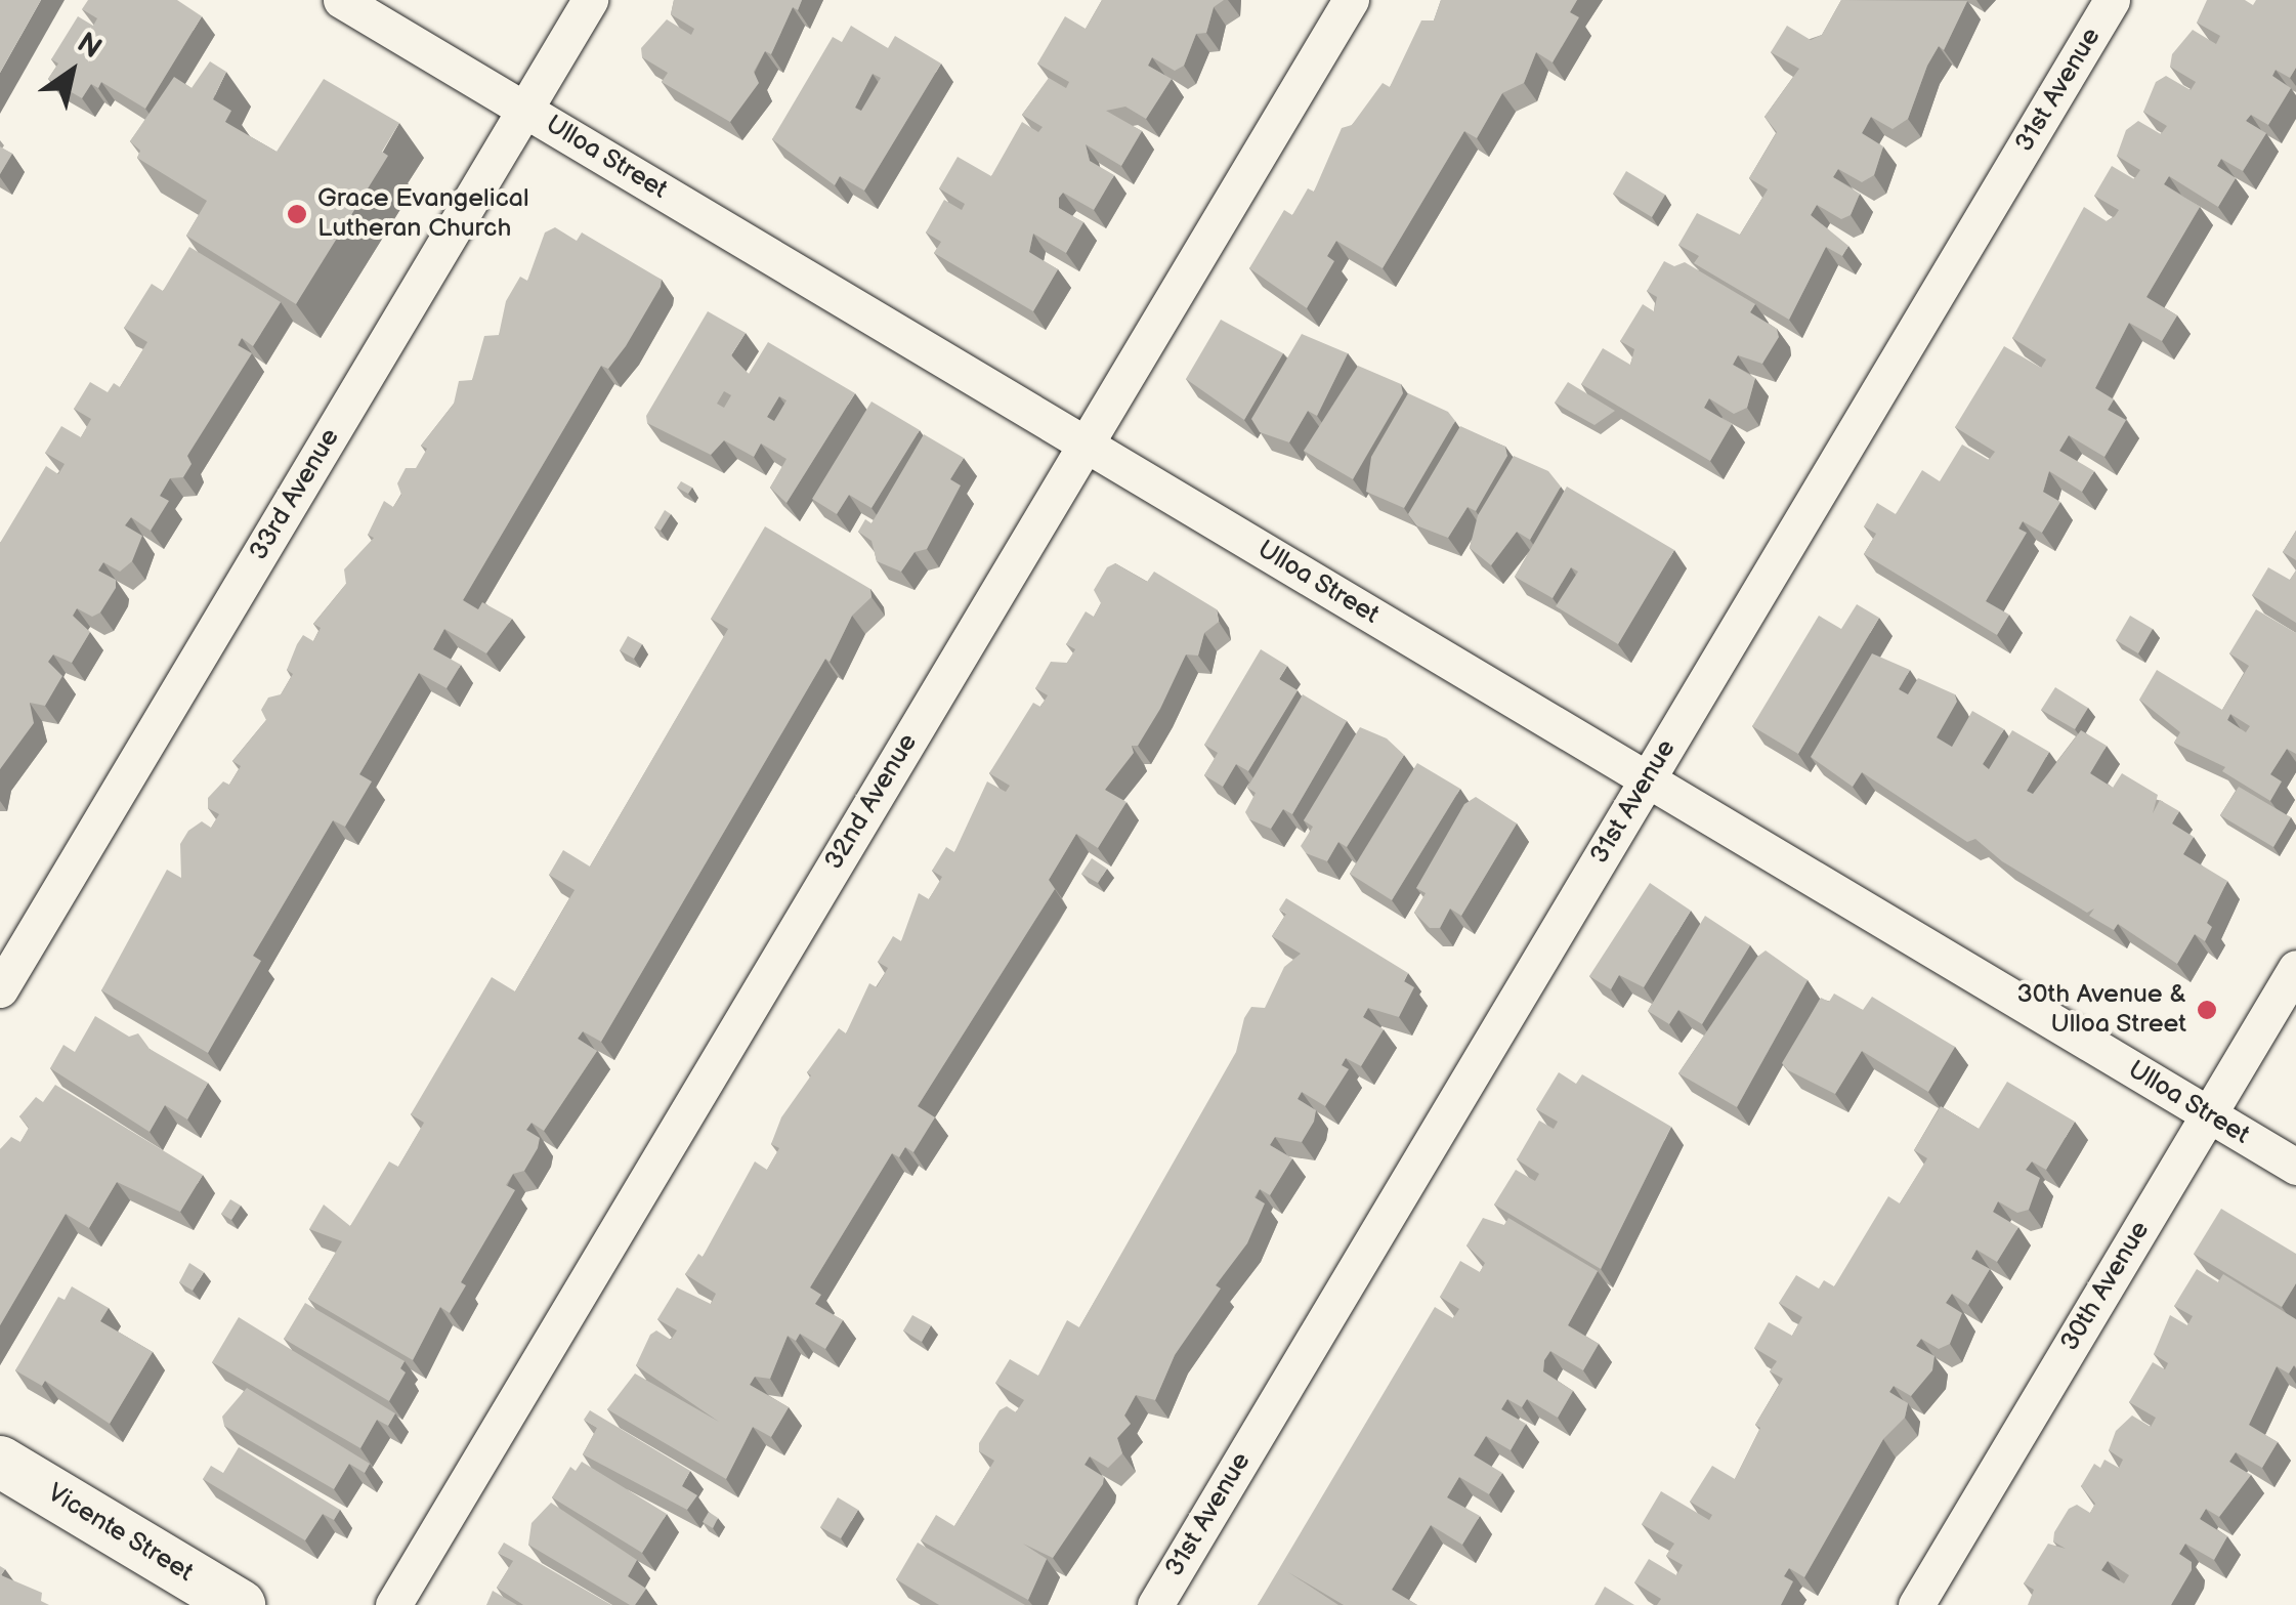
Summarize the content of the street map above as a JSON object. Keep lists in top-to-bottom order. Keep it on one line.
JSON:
{"streets":{"street":["31st Avenue","Ulloa Street","33rd Avenue","32nd Avenue","30th Avenue","Vicente Street"]},"crossings":[["31st Avenue","Ulloa Street"],["Ulloa Street","33rd Avenue"],["Ulloa Street","32nd Avenue"],["Ulloa Street","30th Avenue"]],"places":["Grace Evangelical Lutheran Church","30th Avenue & Ulloa Street"],"north":"top right"}
